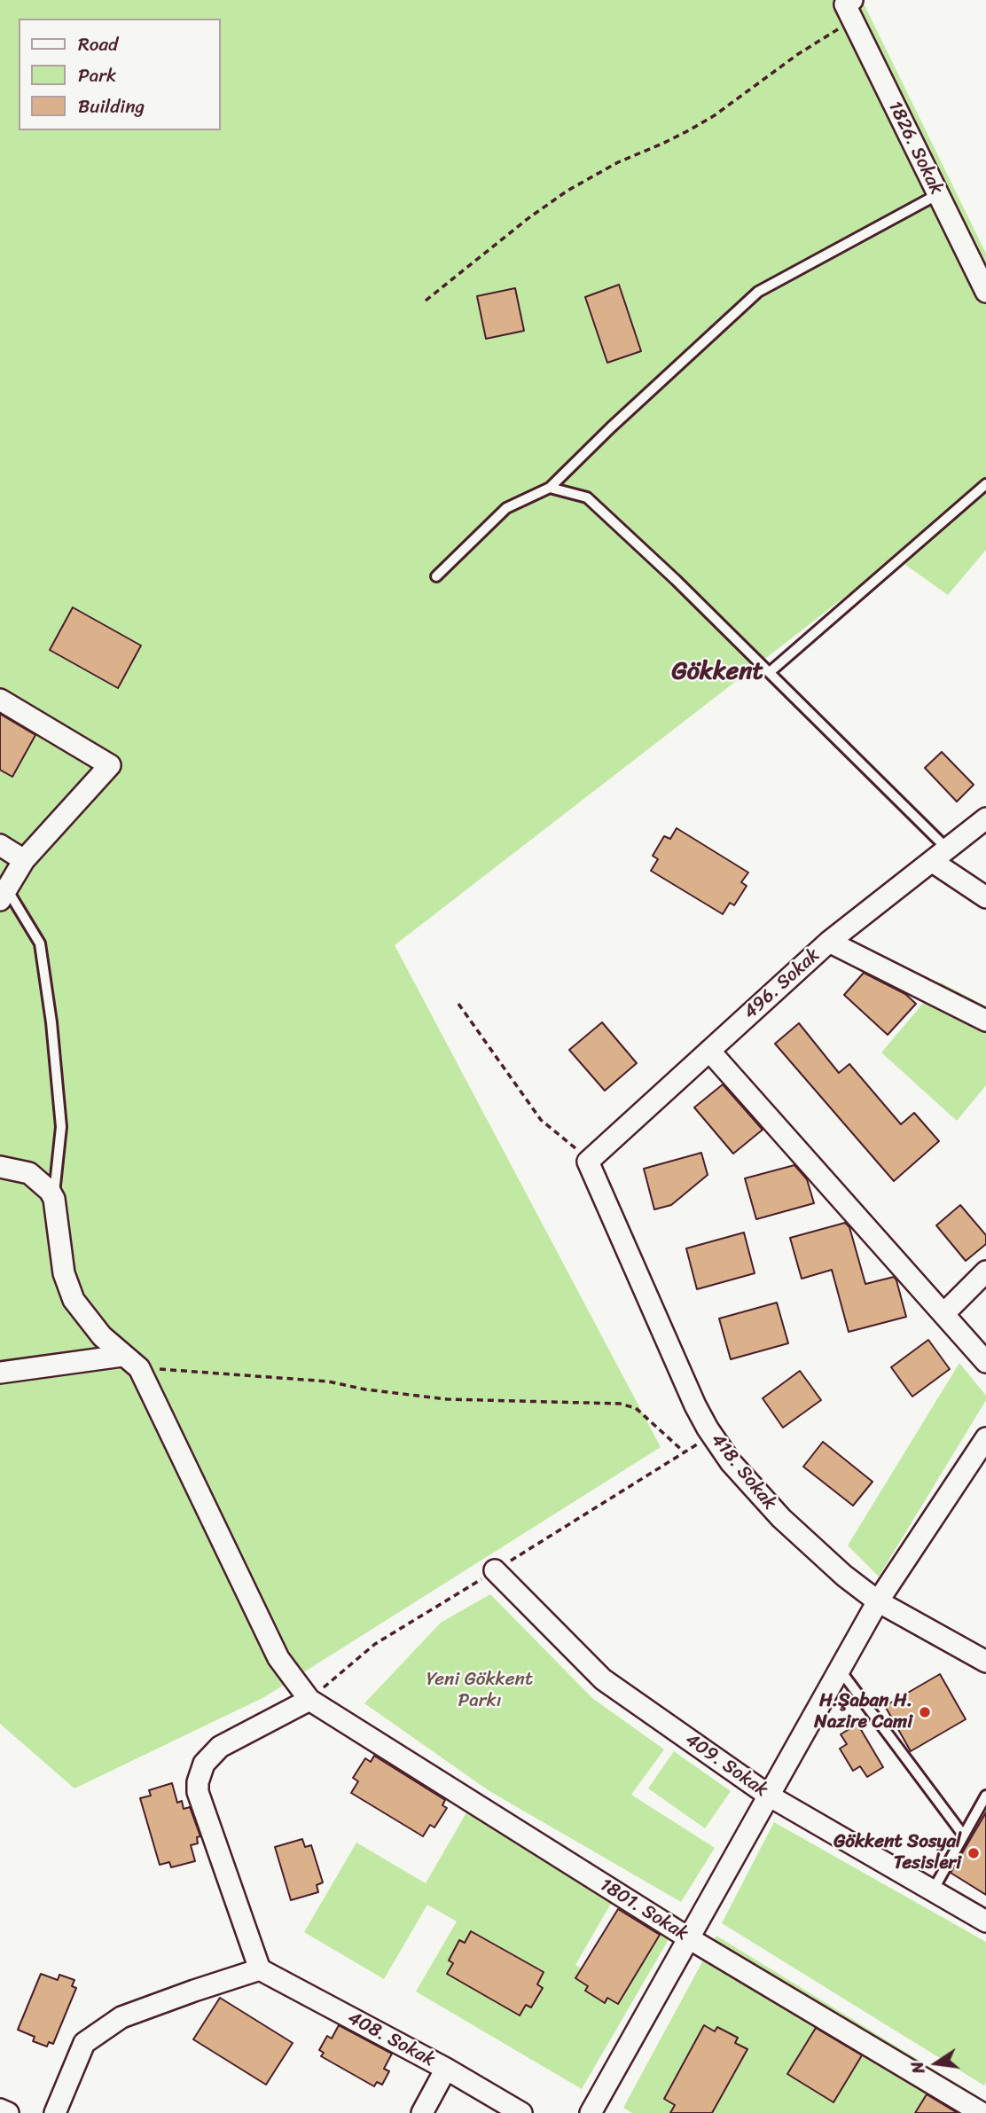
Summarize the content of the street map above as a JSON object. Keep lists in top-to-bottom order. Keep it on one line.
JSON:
{"streets":{"street":["1826. Sokak","496. Sokak","418. Sokak","409. Sokak","1801. Sokak","408. Sokak"]},"crossings":[["496. Sokak","418. Sokak"]],"districts":["Gökkent"],"parks":["Yeni Gökkent Parkı"],"places":["H.Şaban H. Nazire Cami","Gökkent Sosyal Tesisleri"],"legend":["Road","Park","Building"],"north":"left"}
